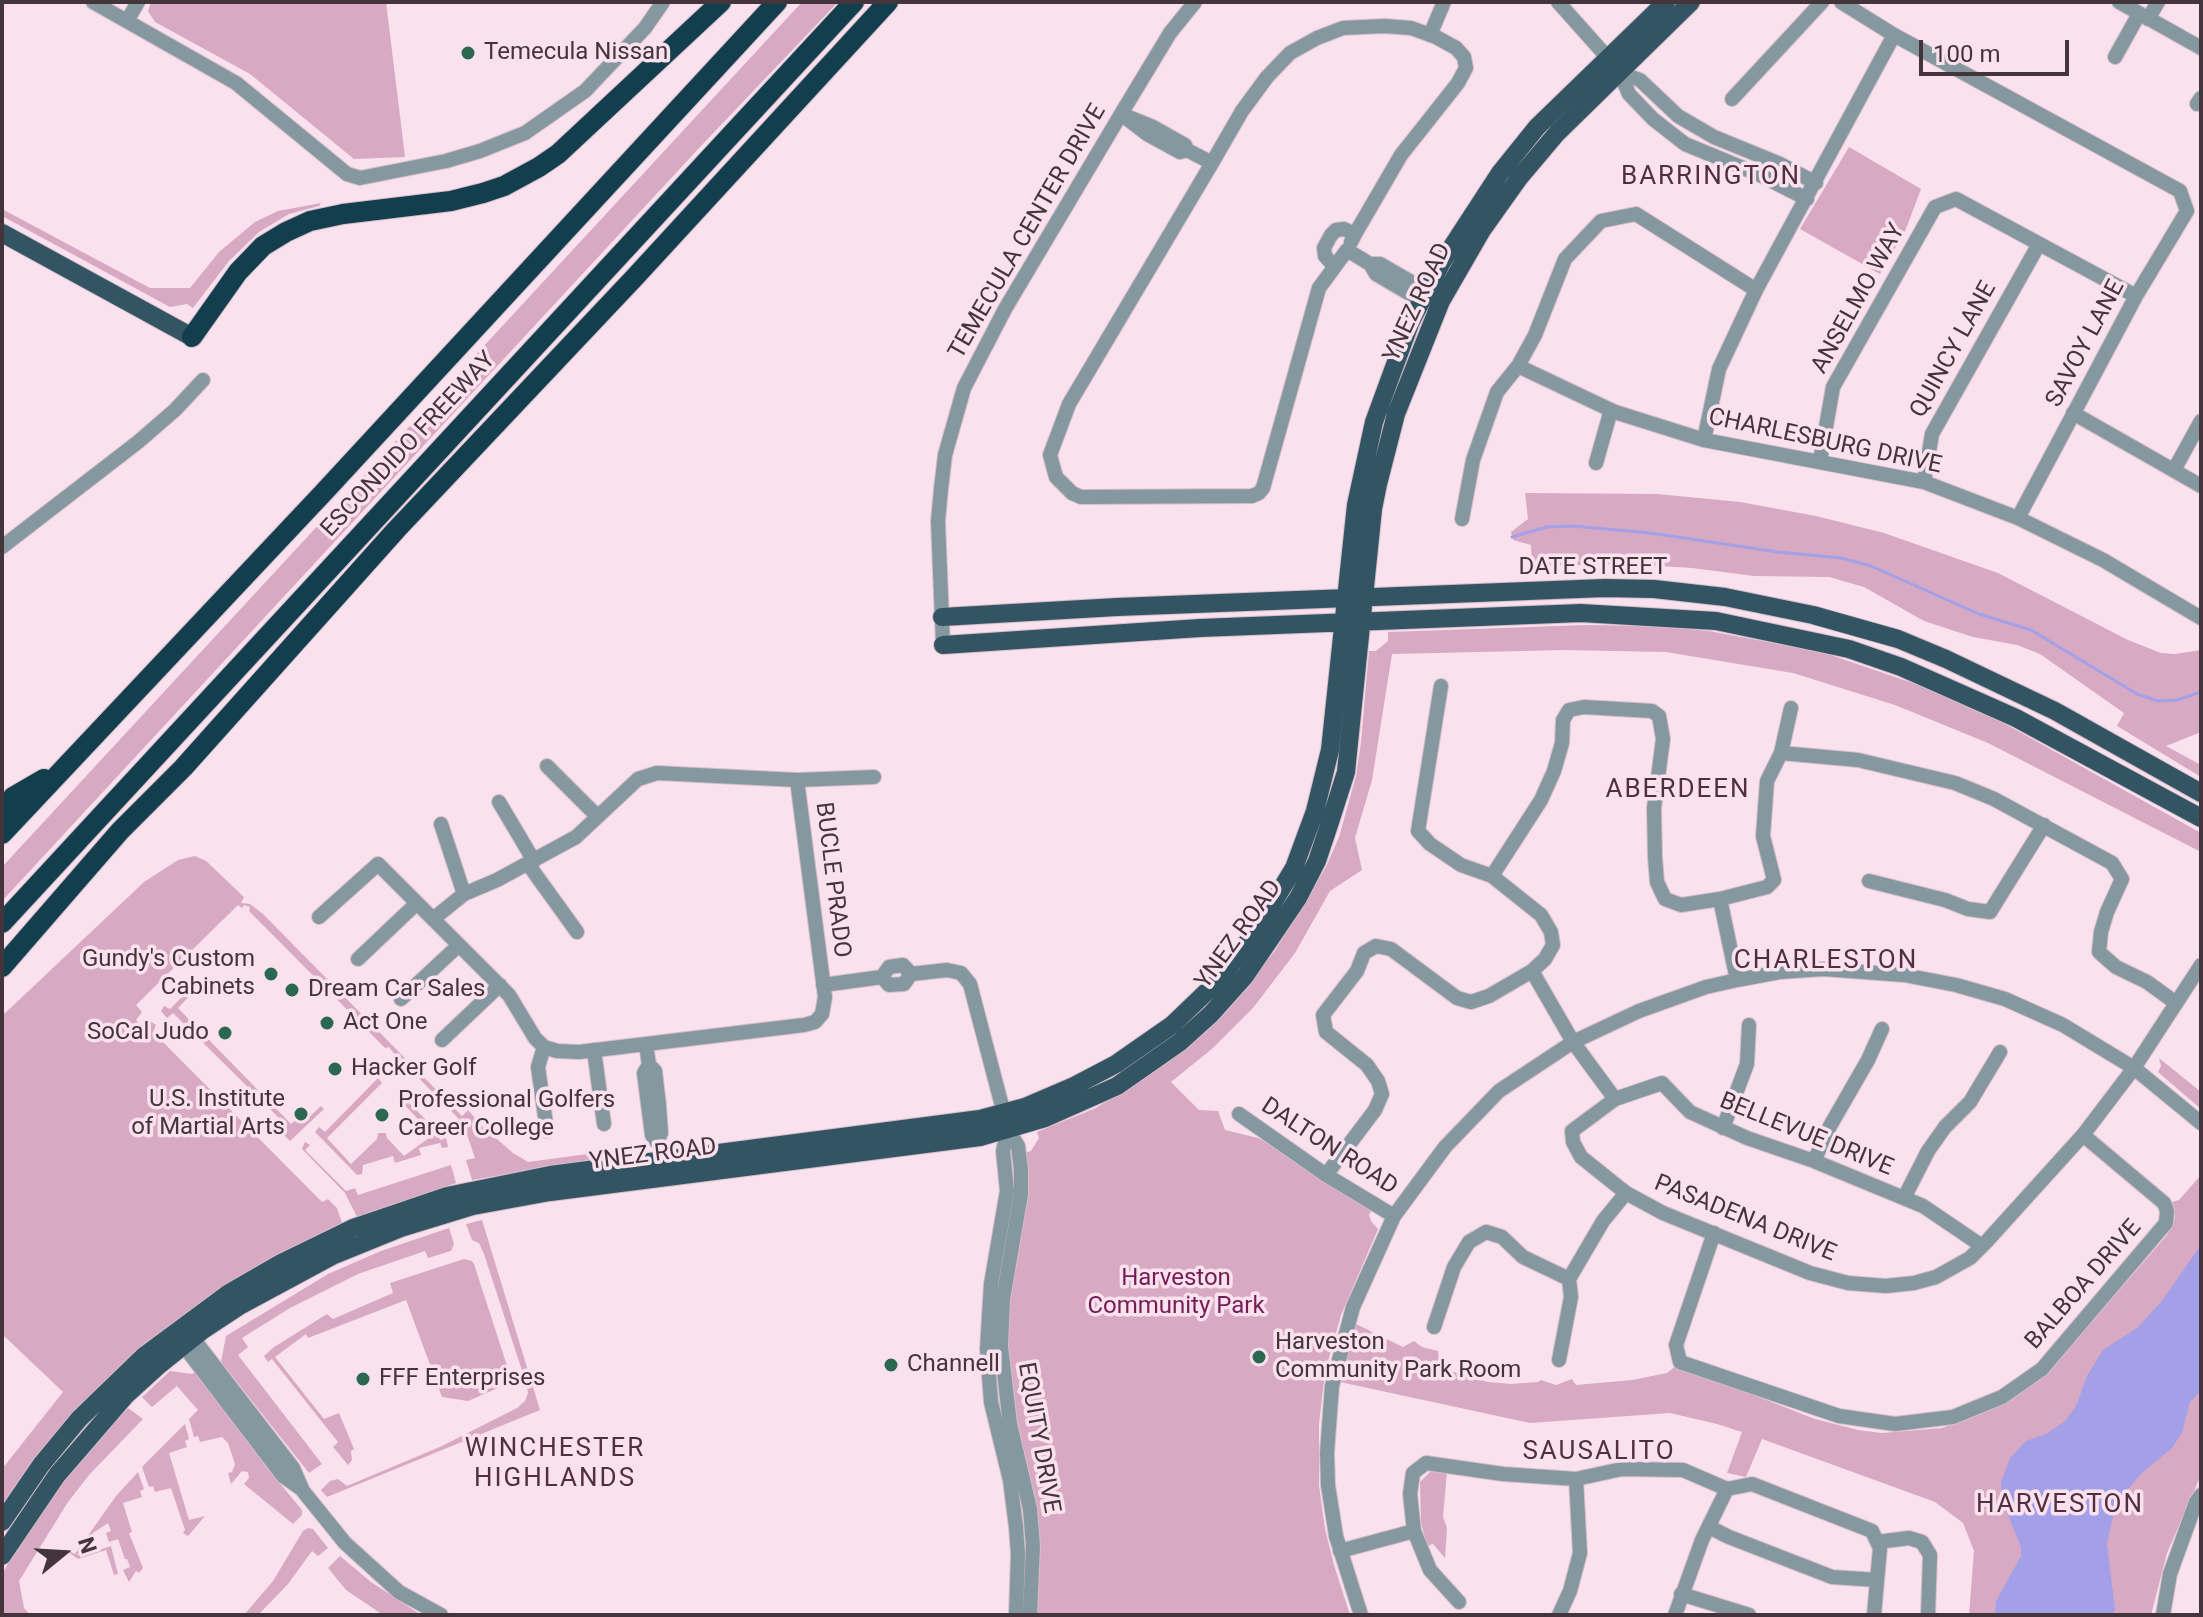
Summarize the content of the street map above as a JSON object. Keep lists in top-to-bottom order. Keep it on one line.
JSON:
{"streets":{"highway":["ESCONDIDO FREEWAY"],"main road":["YNEZ ROAD","DATE STREET"],"street":["TEMECULA CENTER DRIVE","ANSELMO WAY","SAVOY LANE","QUINCY LANE","CHARLESBURG DRIVE","BUCLE PRADO","BELLEVUE DRIVE","DALTON ROAD","PASADENA DRIVE","BALBOA DRIVE","EQUITY DRIVE"]},"crossings":[["TEMECULA CENTER DRIVE","DATE STREET"],["ANSELMO WAY","QUINCY LANE"],["ANSELMO WAY","CHARLESBURG DRIVE"],["YNEZ ROAD","DATE STREET"],["YNEZ ROAD","BUCLE PRADO"],["YNEZ ROAD","EQUITY DRIVE"],["SAVOY LANE","CHARLESBURG DRIVE"],["QUINCY LANE","CHARLESBURG DRIVE"],["BUCLE PRADO","EQUITY DRIVE"],["BELLEVUE DRIVE","PASADENA DRIVE"],["PASADENA DRIVE","BALBOA DRIVE"]],"districts":["BARRINGTON","ABERDEEN","CHARLESTON","WINCHESTER HIGHLANDS","SAUSALITO","HARVESTON"],"parks":["Harveston Community Park"],"places":["Temecula Nissan","Gundy's Custom Cabinets","Dream Car Sales","Act One","SoCal Judo","Hacker Golf","U.S. Institute of Martial Arts","Professional Golfers Career College","Harveston Community Park Room","Channell","FFF Enterprises"],"scale_bar":"100 m","north":"right"}
